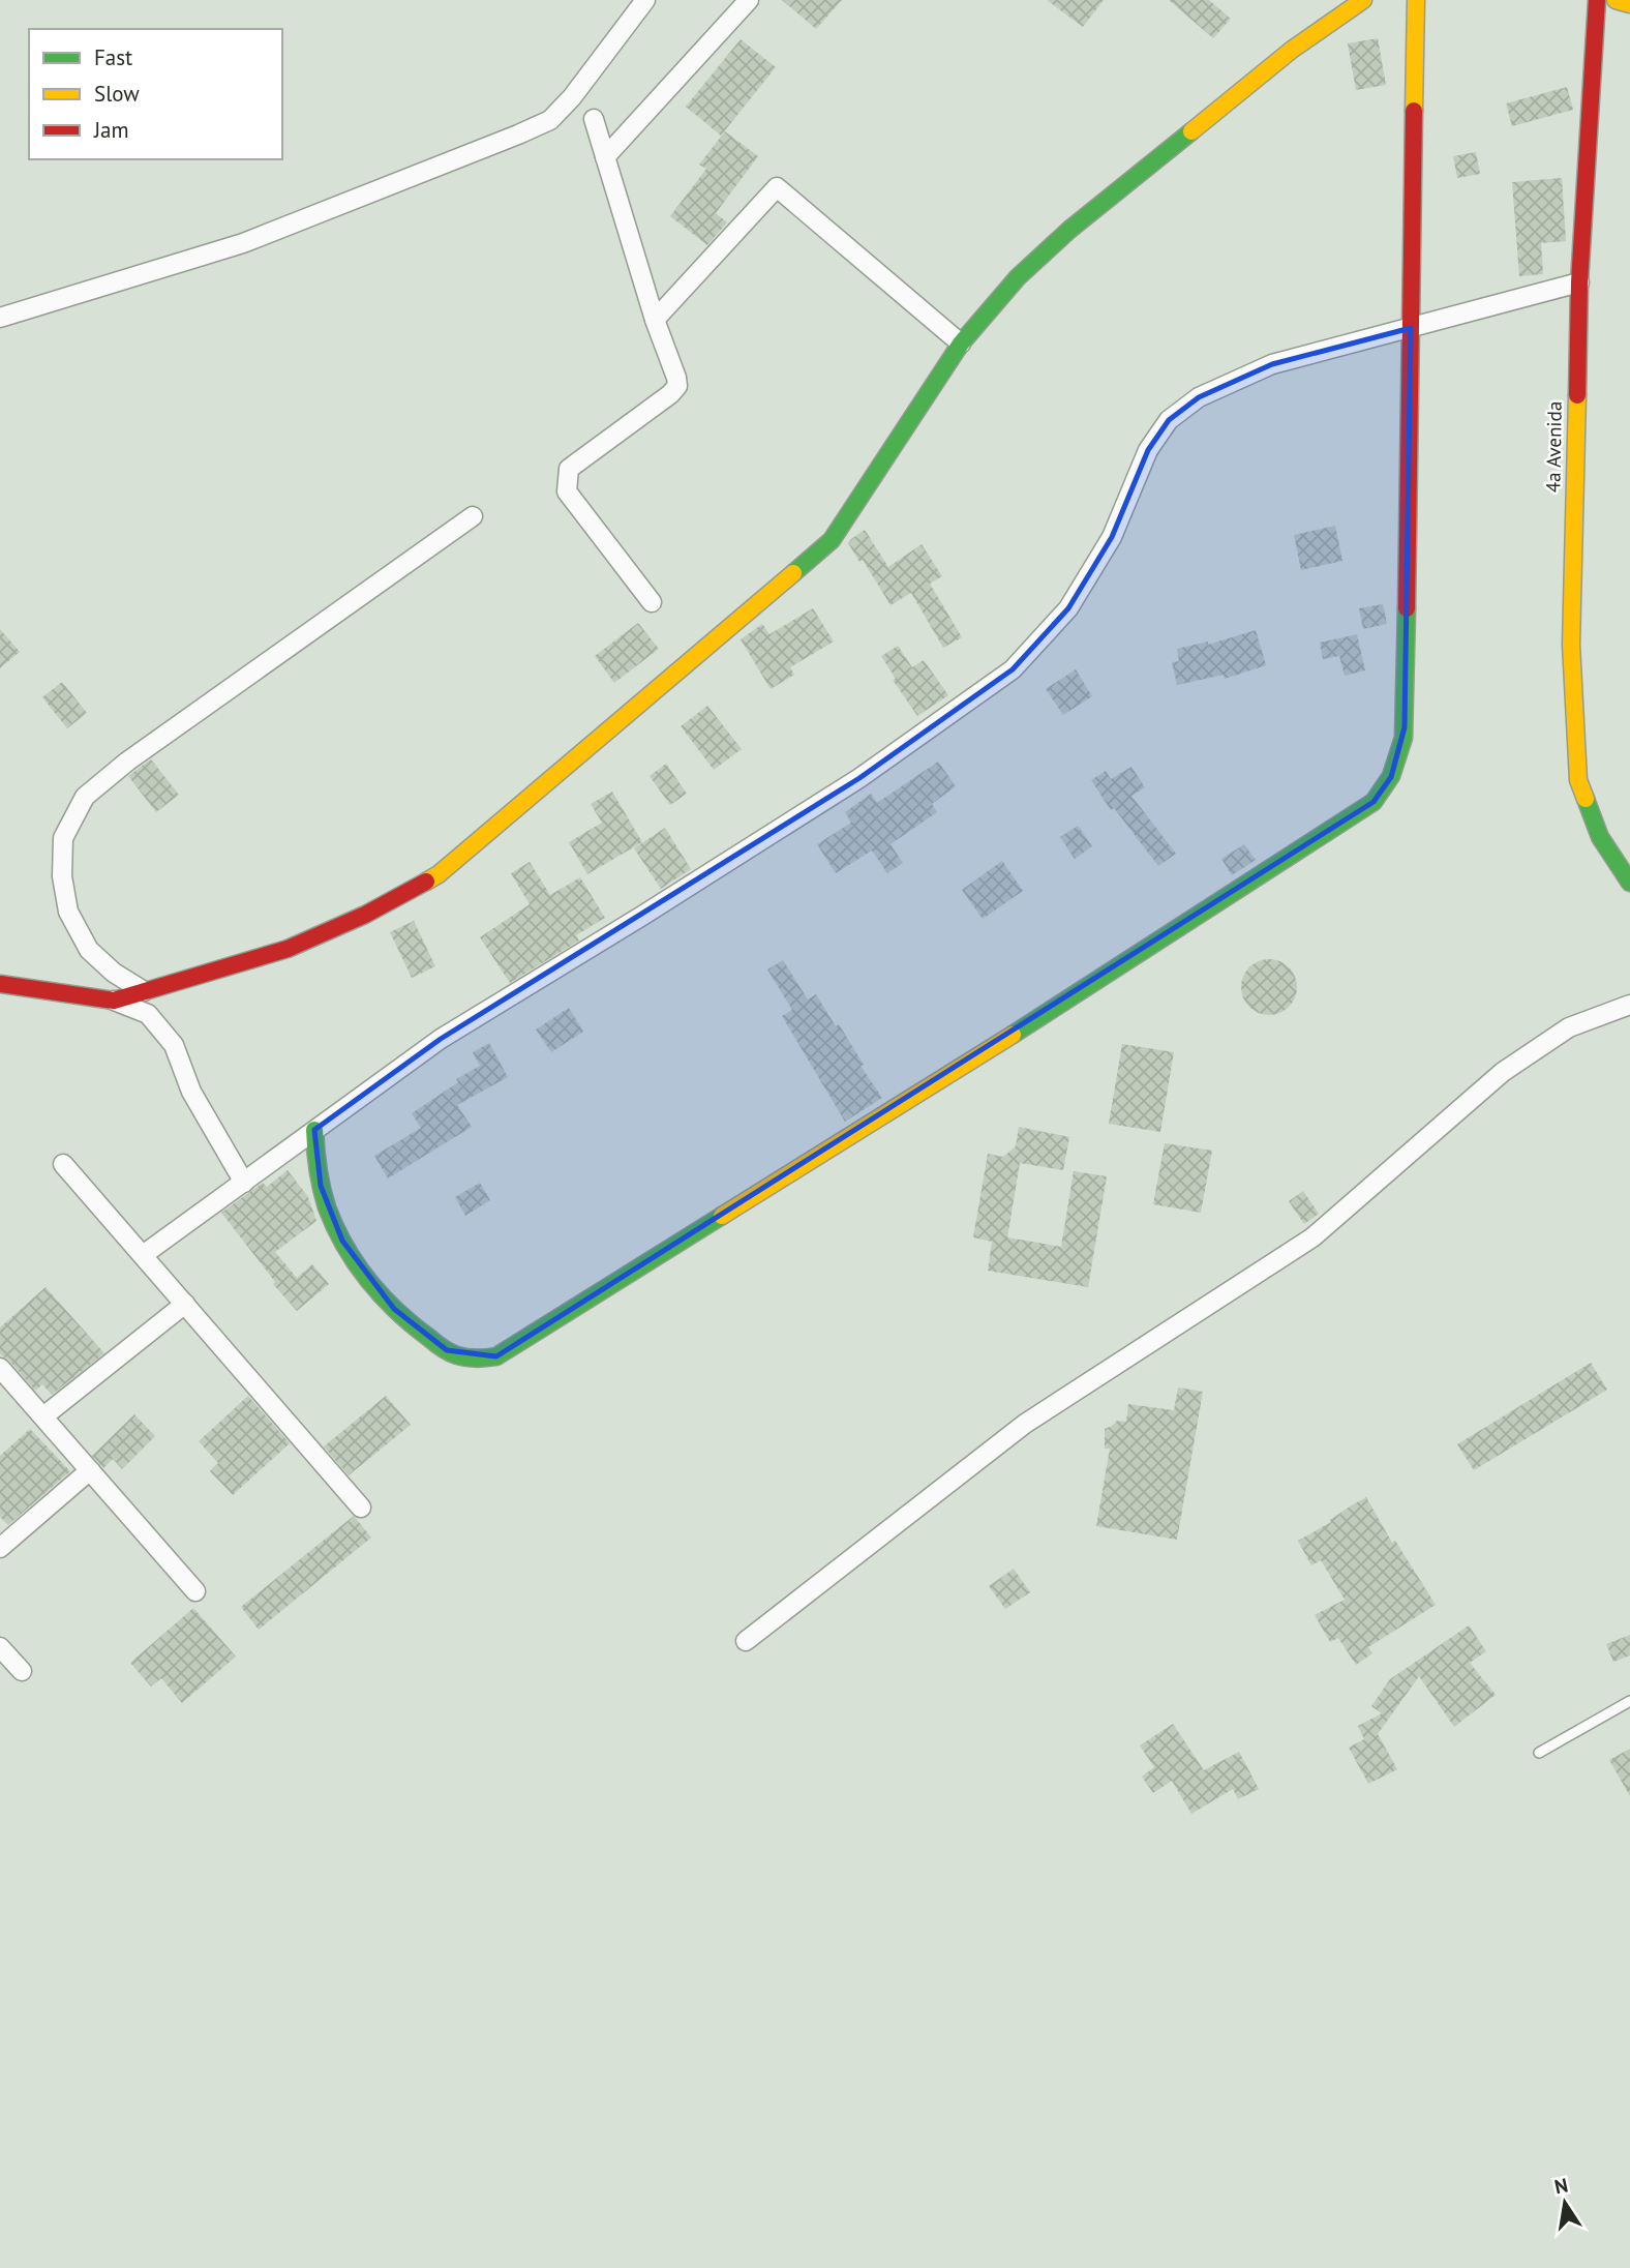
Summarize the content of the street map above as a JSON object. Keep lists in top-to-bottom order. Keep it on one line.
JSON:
{"streets":{"street":["4a Avenida"]},"legend":["Fast","Slow","Jam"],"north":"top"}
